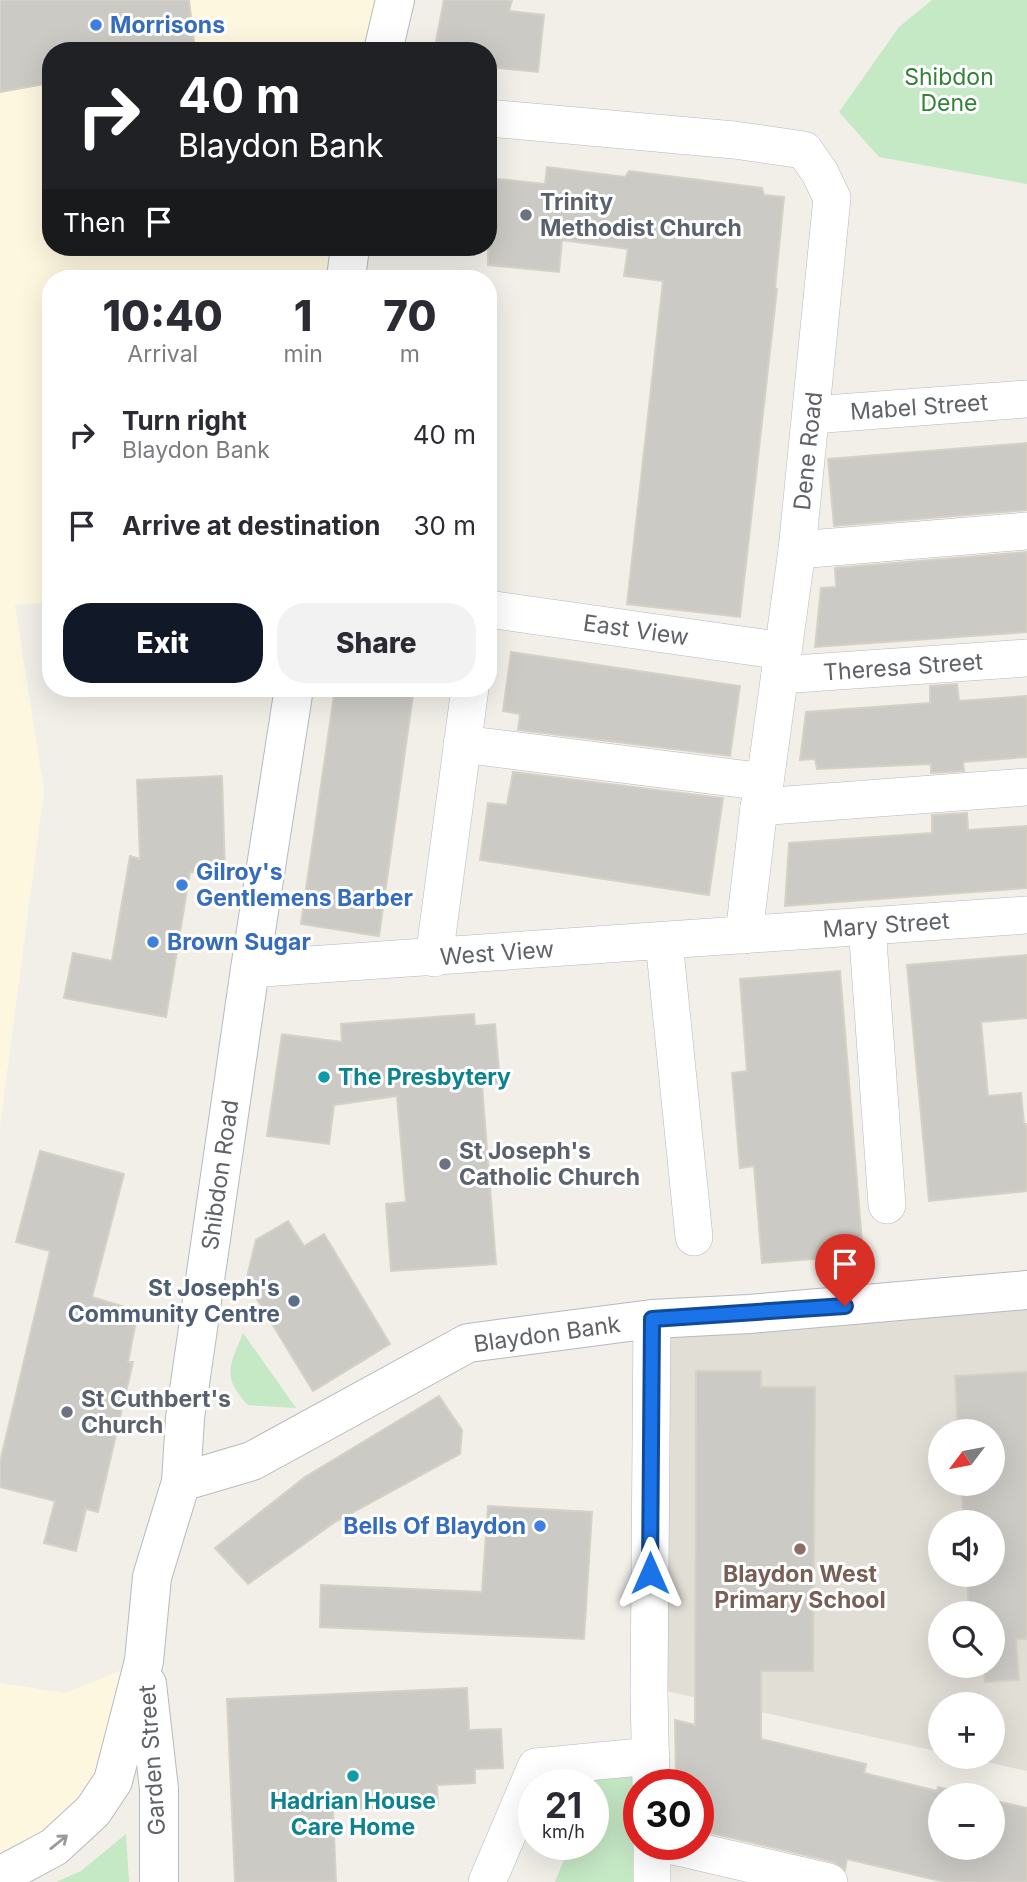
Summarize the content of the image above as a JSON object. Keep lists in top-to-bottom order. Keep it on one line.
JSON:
{"streets":{"street":["Mabel Street","Dene Road","East View","Theresa Street","Mary Street","West View","Shibdon Road","Blaydon Bank","Garden Street"]},"crossings":[["Mabel Street","Dene Road"],["Dene Road","East View"],["Dene Road","Theresa Street"],["Dene Road","Mary Street"],["Dene Road","West View"],["East View","Theresa Street"],["Mary Street","West View"],["West View","Shibdon Road"],["Shibdon Road","Blaydon Bank"],["Shibdon Road","Garden Street"]],"one_way":["Garden Street"],"parks":["Shibdon Dene"],"places":["Morrisons","Trinity Methodist Church","Gilroy's Gentlemens Barber","Brown Sugar","The Presbytery","St Joseph's Catholic Church","St Joseph's Community Centre","St Cuthbert's Church","Bells Of Blaydon","Blaydon West Primary School","Hadrian House Care Home"],"north":"bottom left","page":{"turn":["40 m","Blaydon Bank"],"then":"Then","eta":["10:40","Arrival","1","min","70","m"],"list":[{"name":"Turn right","note":"Blaydon Bank","value":"40 m"},{"name":"Arrive at destination","value":"30 m"}],"buttons":["Exit","Share"],"map_buttons":["+","−"],"speed":"21 km/h","limit":"30"}}
